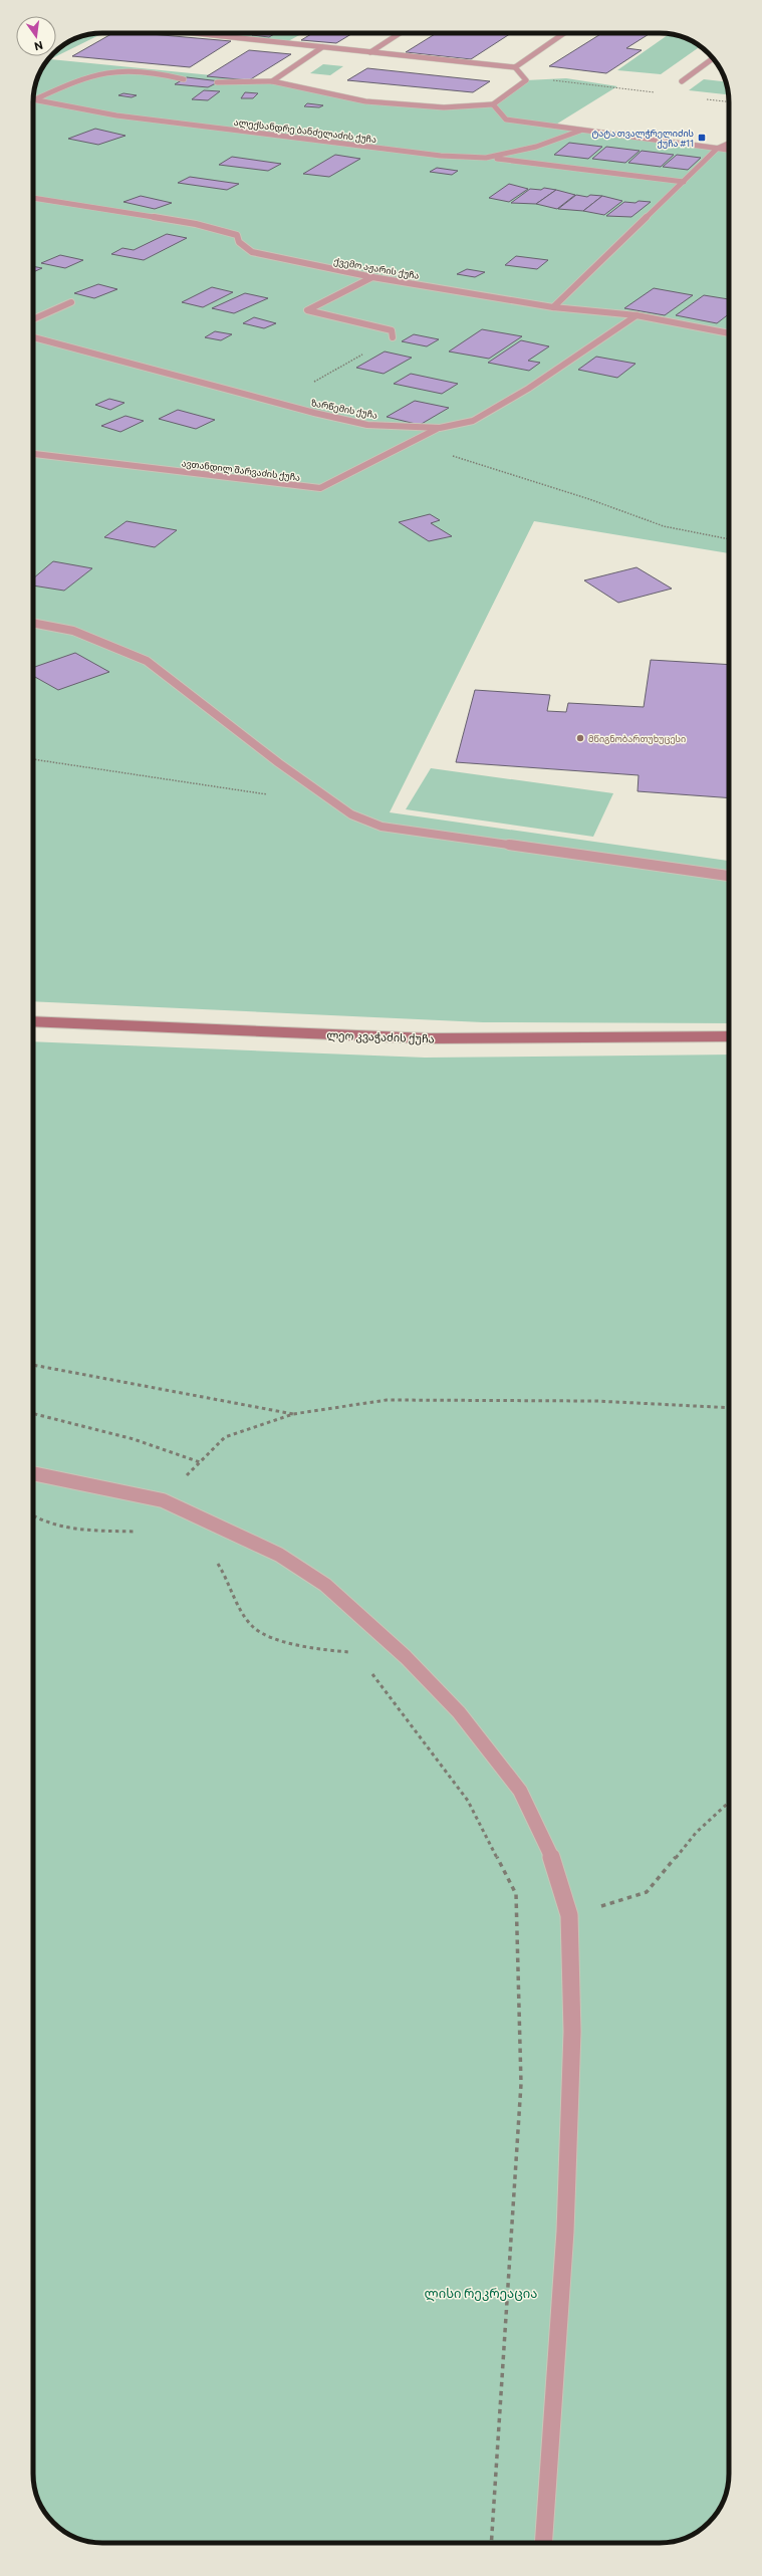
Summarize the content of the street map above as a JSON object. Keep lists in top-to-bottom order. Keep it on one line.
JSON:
{"streets":{"main road":["ლეო კვაჭაძის ქუჩა"],"street":["ალექსანდრე ბანძელაძის ქუჩა","ქვემო აჟარის ქუჩა","ზარწემის ქუჩა","ავთანდილ შარვაძის ქუჩა"]},"crossings":[["ქვემო აჟარის ქუჩა","ზარწემის ქუჩა"],["ზარწემის ქუჩა","ავთანდილ შარვაძის ქუჩა"]],"parks":["ლისი რეკრეაცია"],"places":{"transit":["ტატა თვალჭრელიძის ქუჩა #11"],"other":["მწიგნობართუხუცესი"]},"north":"bottom"}
